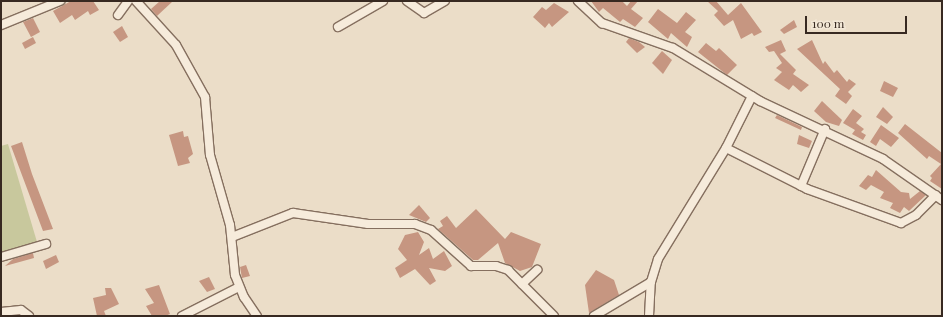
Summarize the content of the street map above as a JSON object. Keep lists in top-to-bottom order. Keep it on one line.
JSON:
{"scale_bar":"100 m"}
